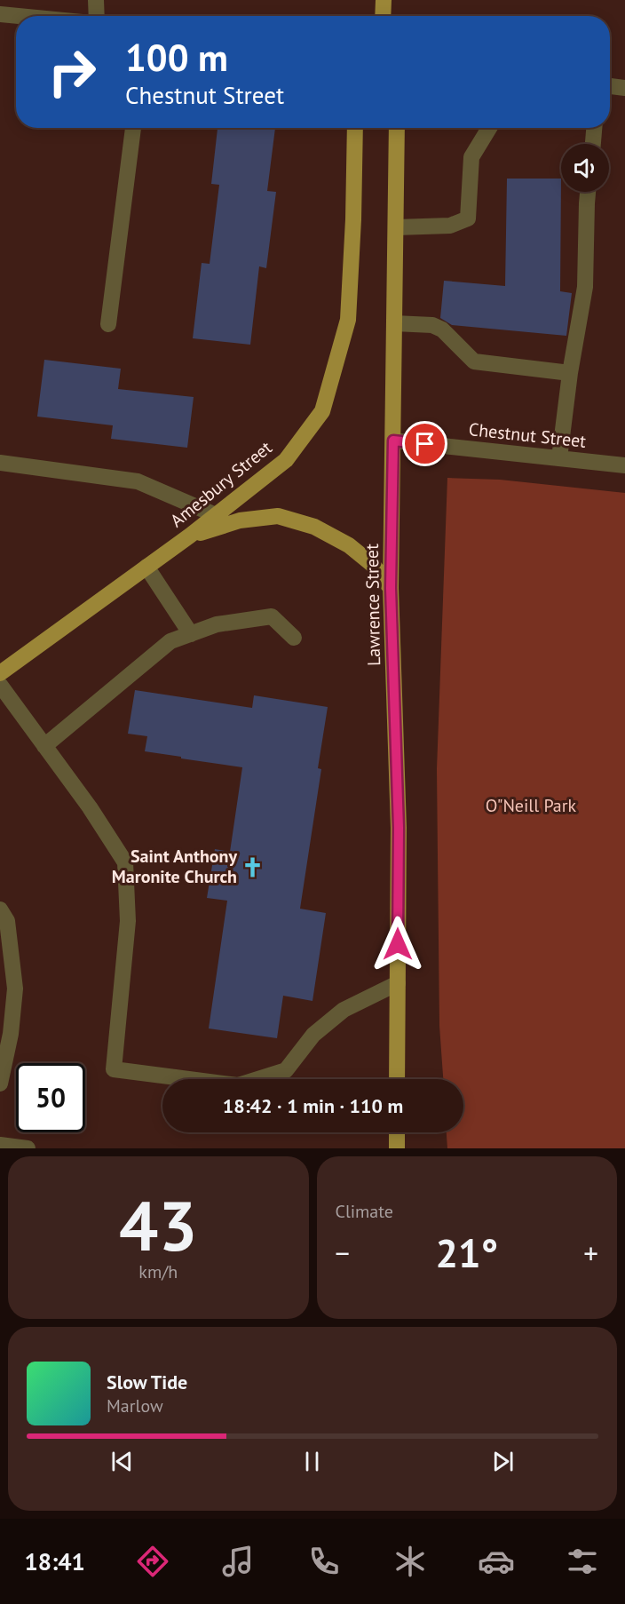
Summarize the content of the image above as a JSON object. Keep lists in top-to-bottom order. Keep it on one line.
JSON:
{"streets":{"main road":["Amesbury Street","Lawrence Street"],"street":["Chestnut Street"]},"crossings":[["Chestnut Street","Lawrence Street"]],"parks":["O\"Neill Park"],"places":{"church":["Saint Anthony Maronite Church"]},"page":{"turn":["100 m","Chestnut Street"],"limit":"50","trip":"18:42 · 1 min · 110 m","tile":[["43","km/h"],"Climate"],"heat":["−","21°","+"],"song":["Slow Tide","Marlow"],"tabs":"18:41"}}
